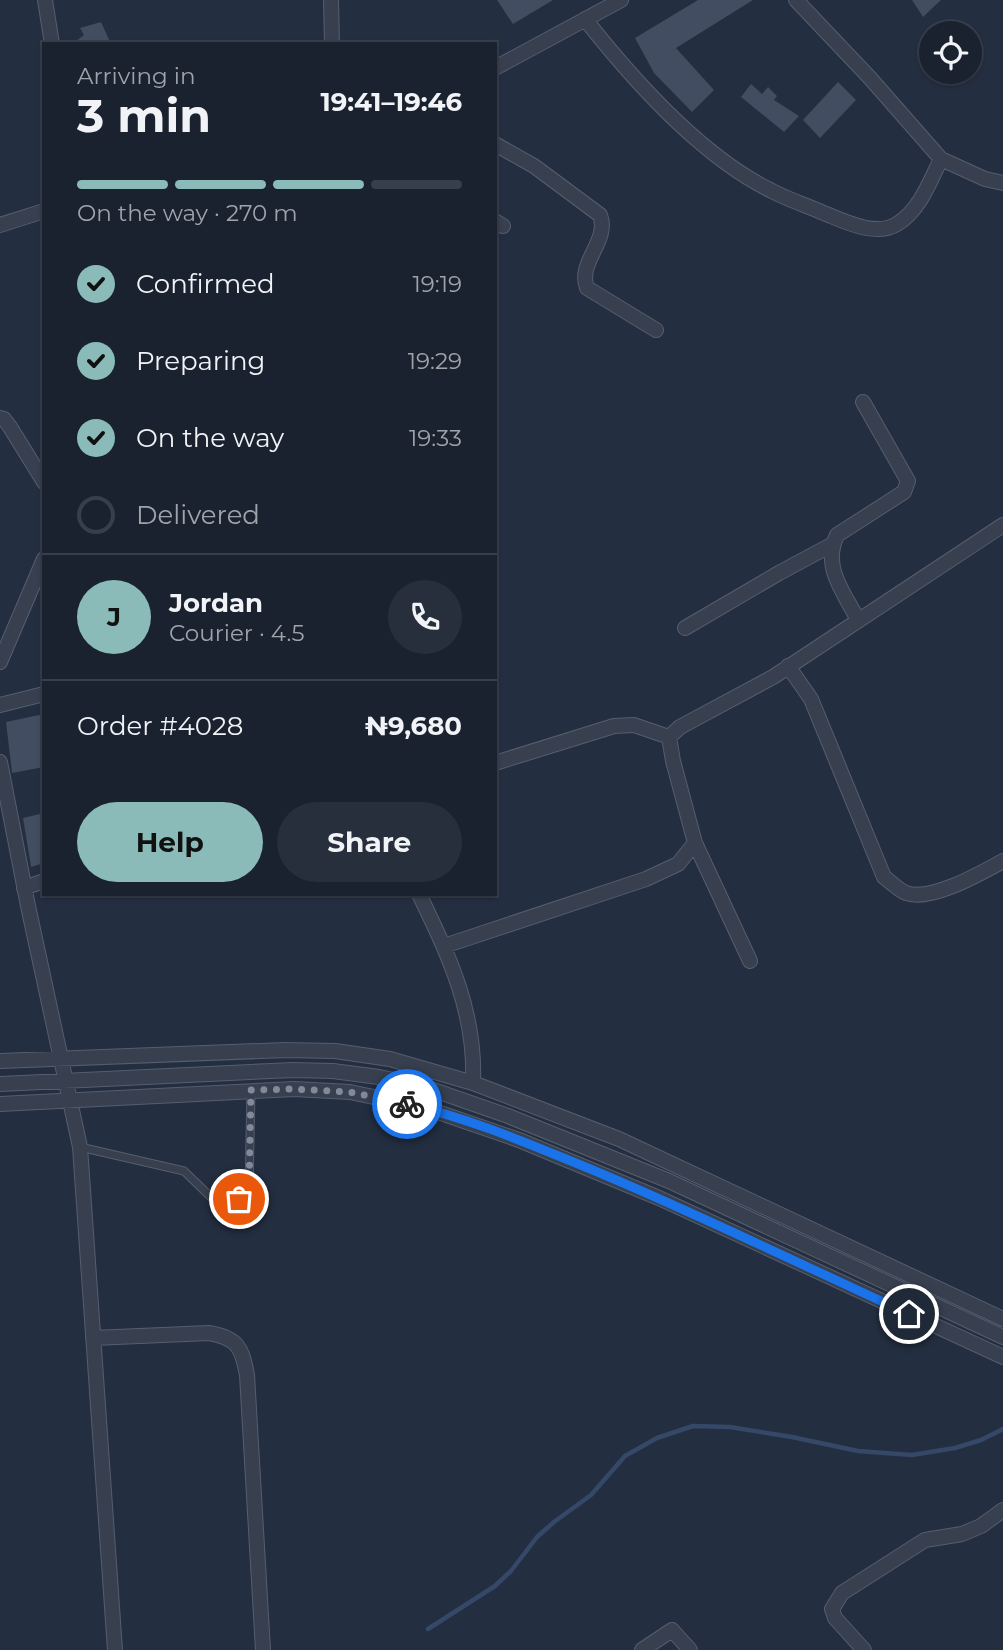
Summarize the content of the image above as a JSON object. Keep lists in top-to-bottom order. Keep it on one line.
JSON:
{"page":{"heading":["3 min","Arriving in","19:41–19:46"],"panel":["Jordan","Courier · 4.5","Order #4028","₦9,680"],"bar":"On the way · 270 m","list":[["Confirmed","19:19"],["Preparing","19:29"],["On the way","19:33"],"Delivered"],"round":"J","buttons":["Help","Share"]}}
